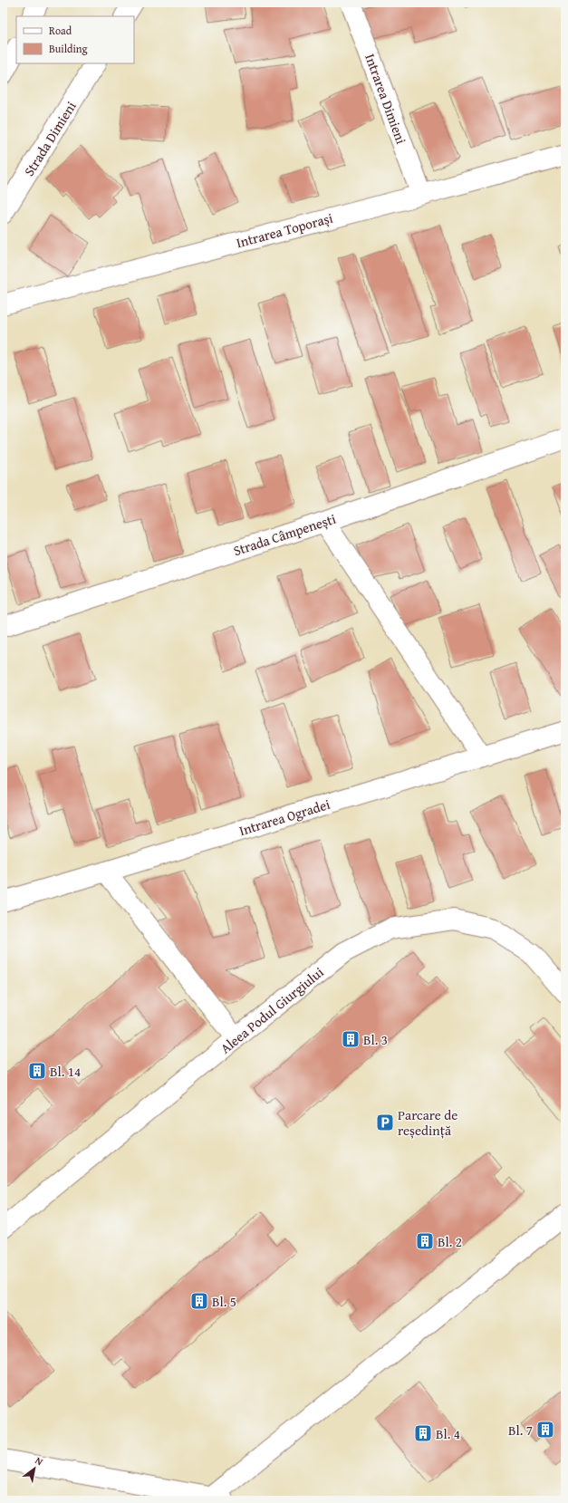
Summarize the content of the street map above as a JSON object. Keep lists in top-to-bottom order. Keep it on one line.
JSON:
{"streets":{"street":["Intrarea Dimieni","Strada Dimieni","Intrarea Toporași","Strada Câmpenești","Intrarea Ogradei","Aleea Podul Giurgiului"]},"crossings":[["Intrarea Dimieni","Intrarea Toporași"]],"places":{"building":["Bl. 3","Bl. 14","Bl. 2","Bl. 5","Bl. 7","Bl. 4"],"parking":["Parcare de reședință"]},"legend":["Road","Building"],"north":"top right"}
